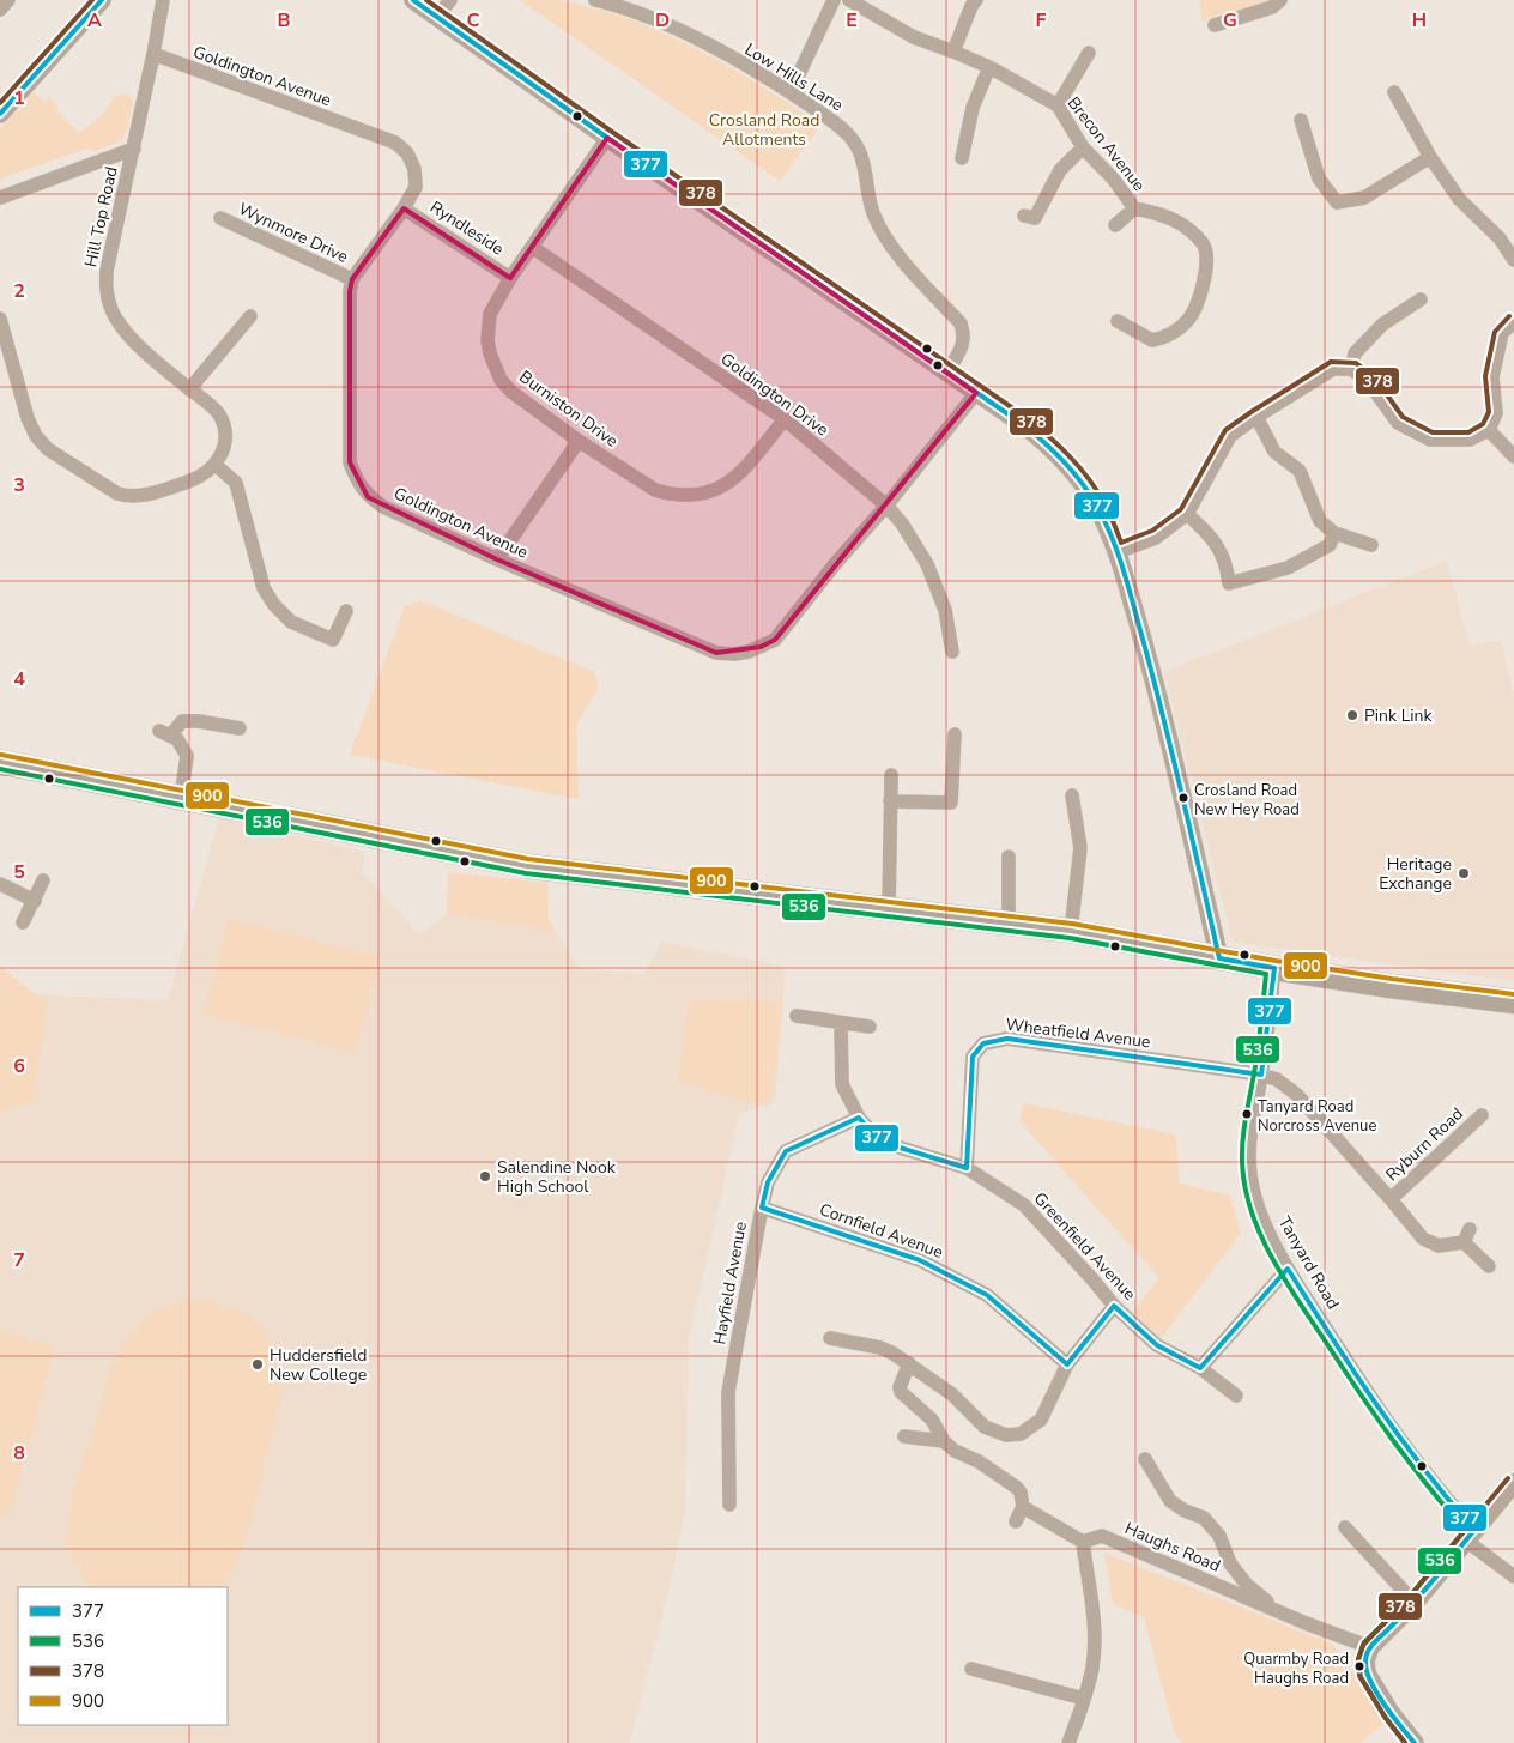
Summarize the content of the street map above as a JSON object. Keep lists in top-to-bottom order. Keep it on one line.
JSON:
{"streets":{"street":["Goldington Avenue","Low Hills Lane","Brecon Avenue","Hill Top Road","Ryndleside","Wynmore Drive","Goldington Drive","Burniston Drive","Wheatfield Avenue","Ryburn Road","Cornfield Avenue","Greenfield Avenue","Tanyard Road","Hayfield Avenue","Haughs Road"]},"crossings":[["Goldington Avenue","Hill Top Road"],["Goldington Avenue","Ryndleside"],["Goldington Avenue","Wynmore Drive"],["Goldington Avenue","Goldington Drive"],["Ryndleside","Burniston Drive"],["Goldington Drive","Burniston Drive"],["Wheatfield Avenue","Ryburn Road"],["Wheatfield Avenue","Greenfield Avenue"],["Wheatfield Avenue","Tanyard Road"],["Cornfield Avenue","Hayfield Avenue"],["Greenfield Avenue","Hayfield Avenue"]],"parks":["Crosland Road Allotments"],"places":["Pink Link","Crosland Road New Hey Road","Heritage Exchange","Tanyard Road Norcross Avenue","Salendine Nook High School","Huddersfield New College","Quarmby Road Haughs Road"],"lines":["transit line 377","transit line 378","transit line 900","transit line 536"],"legend":["377","536","378","900"],"grid":{"columns":["A","B","C","D","E","F","G","H"],"rows":["1","2","3","4","5","6","7","8"]}}
